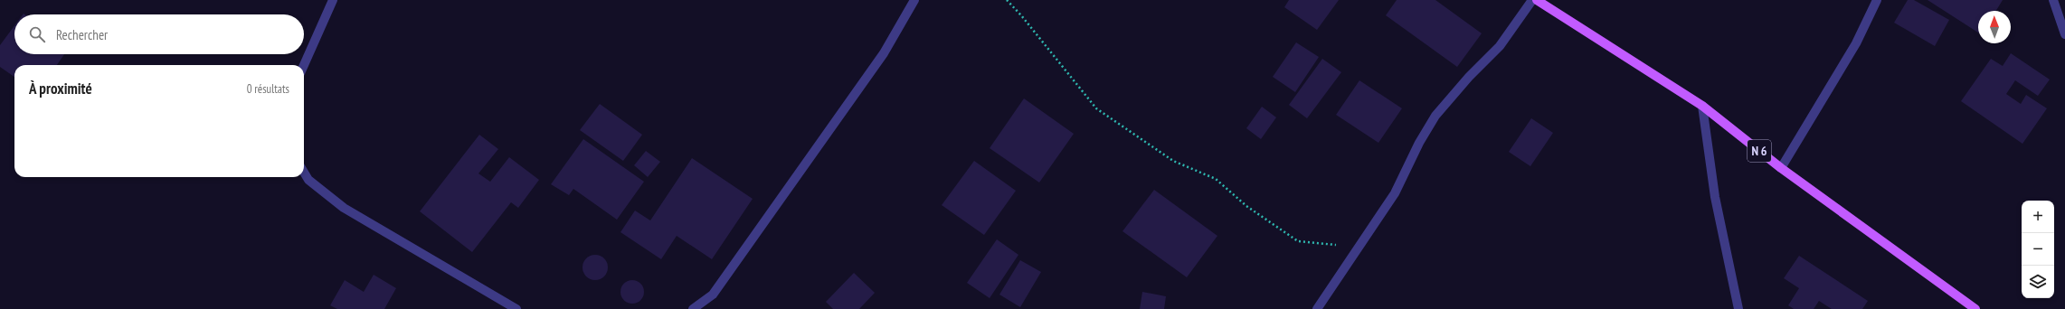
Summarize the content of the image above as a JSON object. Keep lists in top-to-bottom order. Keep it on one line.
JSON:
{"streets":{"main road":["N 6"]},"north":"top","page":{"search":"Rechercher","heading":["À proximité","0 résultats"],"map_buttons":["+","−"]}}
